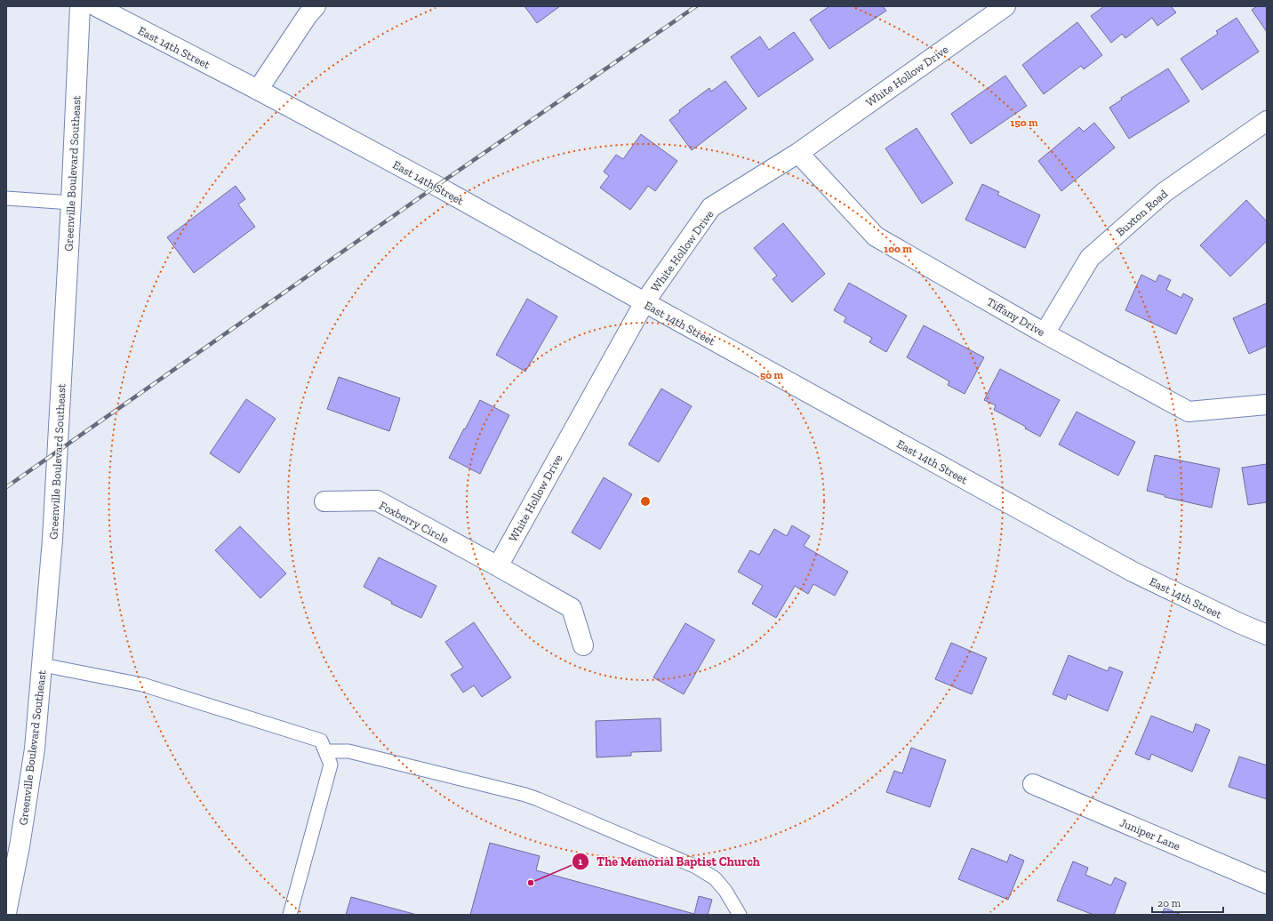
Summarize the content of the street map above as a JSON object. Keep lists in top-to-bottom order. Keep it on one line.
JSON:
{"streets":{"main road":["East 14th Street","White Hollow Drive","Greenville Boulevard Southeast","Buxton Road","Tiffany Drive","Foxberry Circle","Juniper Lane"]},"crossings":[["East 14th Street","White Hollow Drive"],["White Hollow Drive","Tiffany Drive"],["White Hollow Drive","Foxberry Circle"],["Buxton Road","Tiffany Drive"]],"places":["The Memorial Baptist Church"],"scale_bar":"20 m","rings":["150 m","100 m","50 m"]}
